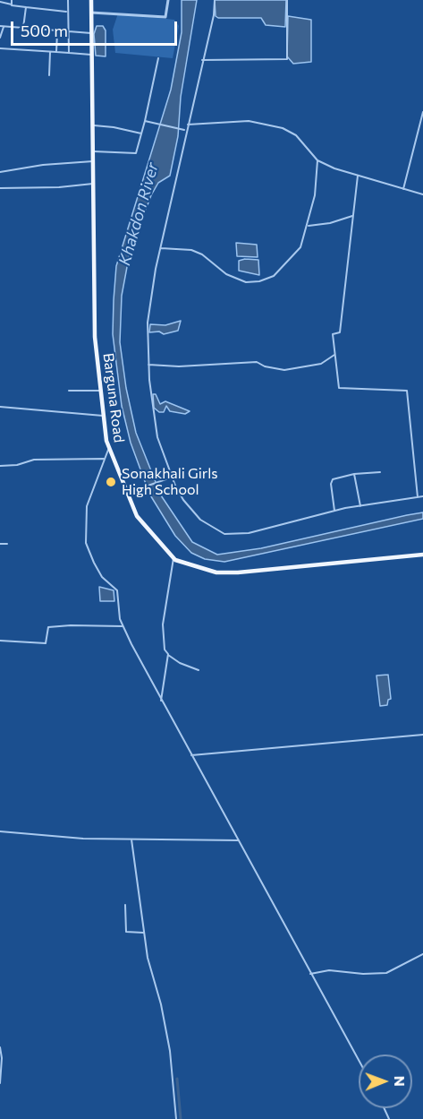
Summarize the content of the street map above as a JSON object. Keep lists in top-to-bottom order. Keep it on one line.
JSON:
{"streets":{"main road":["Barguna Road"]},"water":["Khakdon River"],"places":["Sonakhali Girls High School"],"scale_bar":"500 m","north":"right"}
